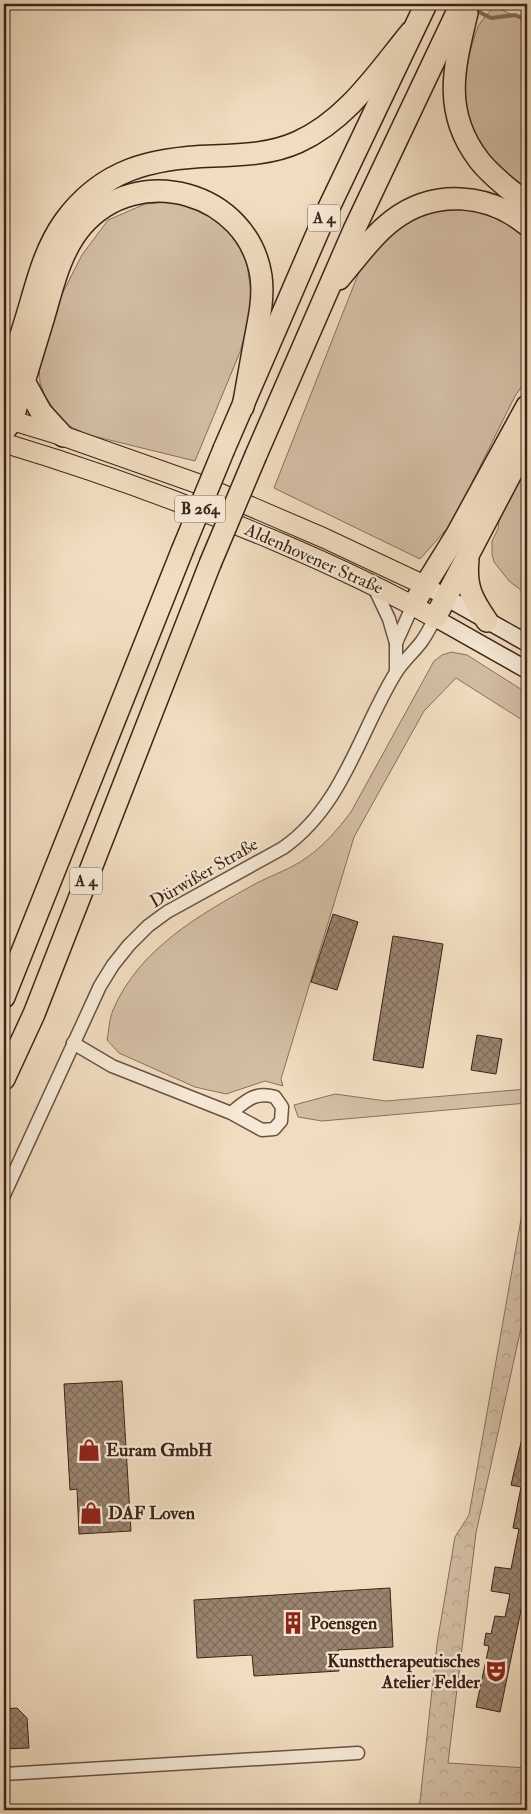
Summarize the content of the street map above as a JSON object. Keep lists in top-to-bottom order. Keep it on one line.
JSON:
{"streets":{"highway":["A 4"],"main road":["B 264","Aldenhovener Straße"],"street":["Dürwißer Straße"]},"crossings":[["Aldenhovener Straße","Dürwißer Straße"]],"places":{"shop":["Euram GmbH","DAF Loven"],"building":["Poensgen"],"theatre":["Kunsttherapeutisches Atelier Felder"]}}
